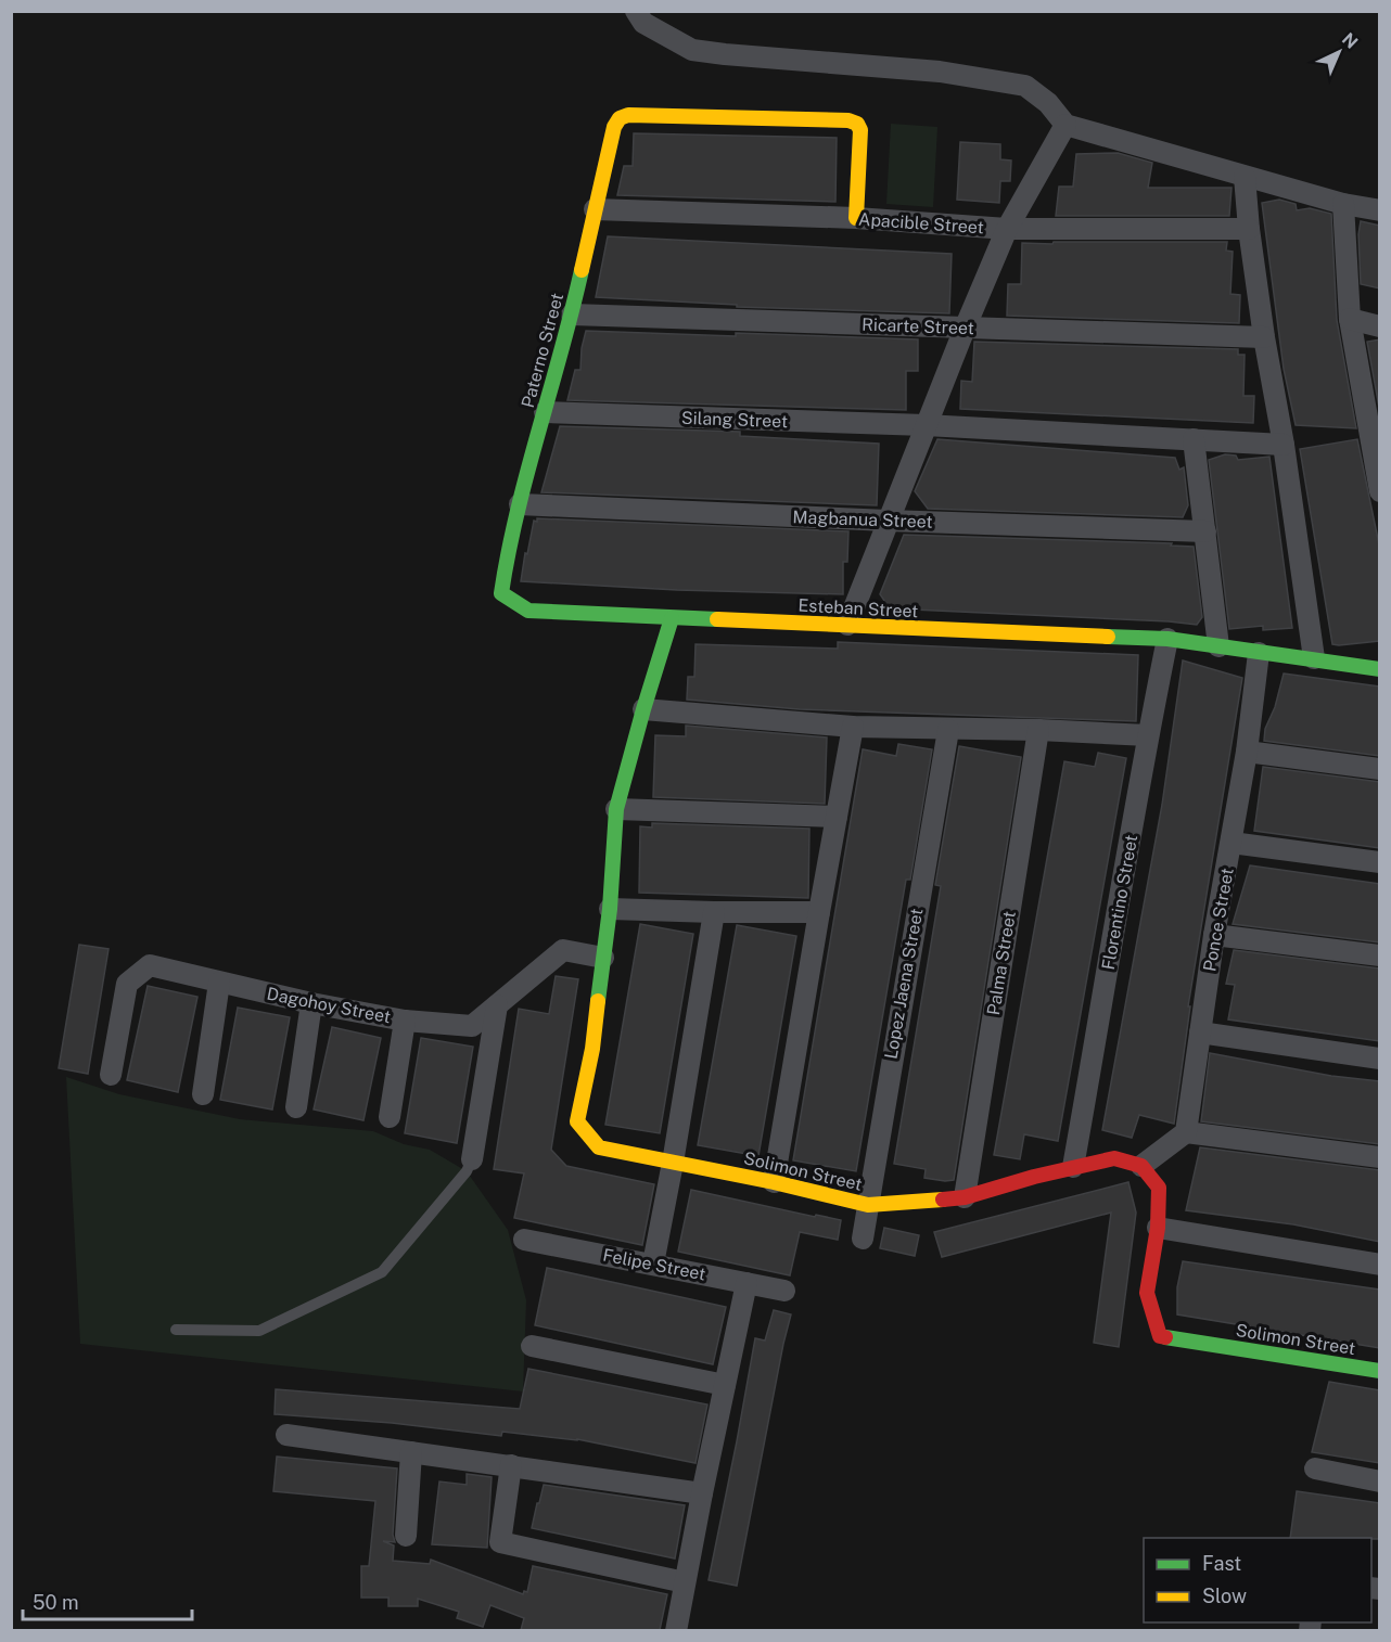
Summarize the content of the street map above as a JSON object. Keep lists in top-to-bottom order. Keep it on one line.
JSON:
{"streets":{"street":["Apacible Street","Ricarte Street","Paterno Street","Silang Street","Magbanua Street","Esteban Street","Florentino Street","Ponce Street","Palma Street","Lopez Jaena Street","Dagohoy Street","Solimon Street","Felipe Street"]},"crossings":[["Apacible Street","Paterno Street"],["Ricarte Street","Paterno Street"],["Paterno Street","Silang Street"],["Paterno Street","Magbanua Street"],["Paterno Street","Esteban Street"],["Esteban Street","Florentino Street"],["Esteban Street","Ponce Street"],["Esteban Street","Solimon Street"],["Florentino Street","Solimon Street"],["Palma Street","Solimon Street"],["Lopez Jaena Street","Solimon Street"],["Dagohoy Street","Solimon Street"]],"legend":["Fast","Slow"],"scale_bar":"50 m","north":"top right"}
